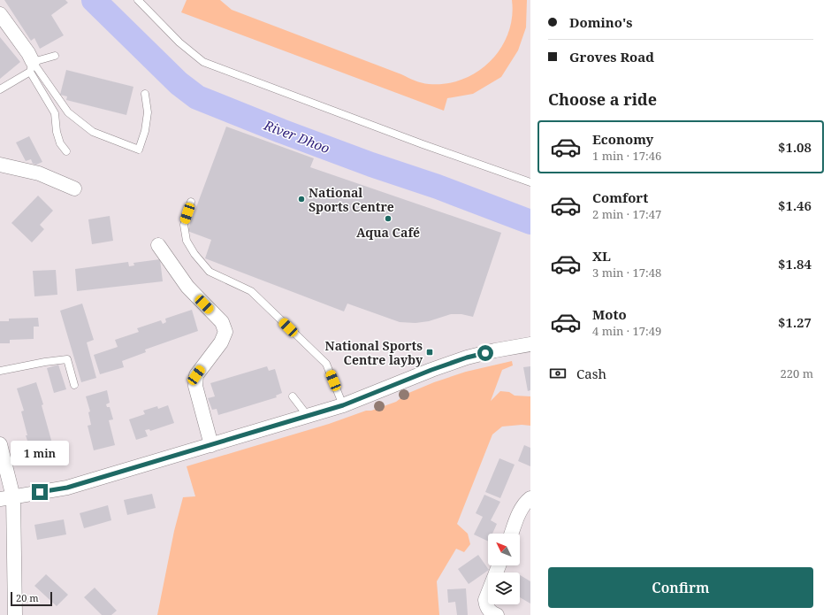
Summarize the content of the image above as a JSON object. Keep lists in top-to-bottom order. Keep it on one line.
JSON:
{"water":["River Dhoo"],"places":{"other":["National Sports Centre","Aqua Café"],"transit":["National Sports Centre layby"]},"scale_bar":"20 m","north":"top left","page":{"banner":["Domino's","Groves Road"],"heading":"Choose a ride","list":[{"name":"Economy","note":"1 min · 17:46","value":"$1.08"},{"name":"Comfort","note":"2 min · 17:47","value":"$1.46"},{"name":"XL","note":"3 min · 17:48","value":"$1.84"},{"name":"Moto","note":"4 min · 17:49","value":"$1.27"}],"pay":["Cash","220 m"],"bubble":"1 min","buttons":"Confirm","scale":"20 m"}}
